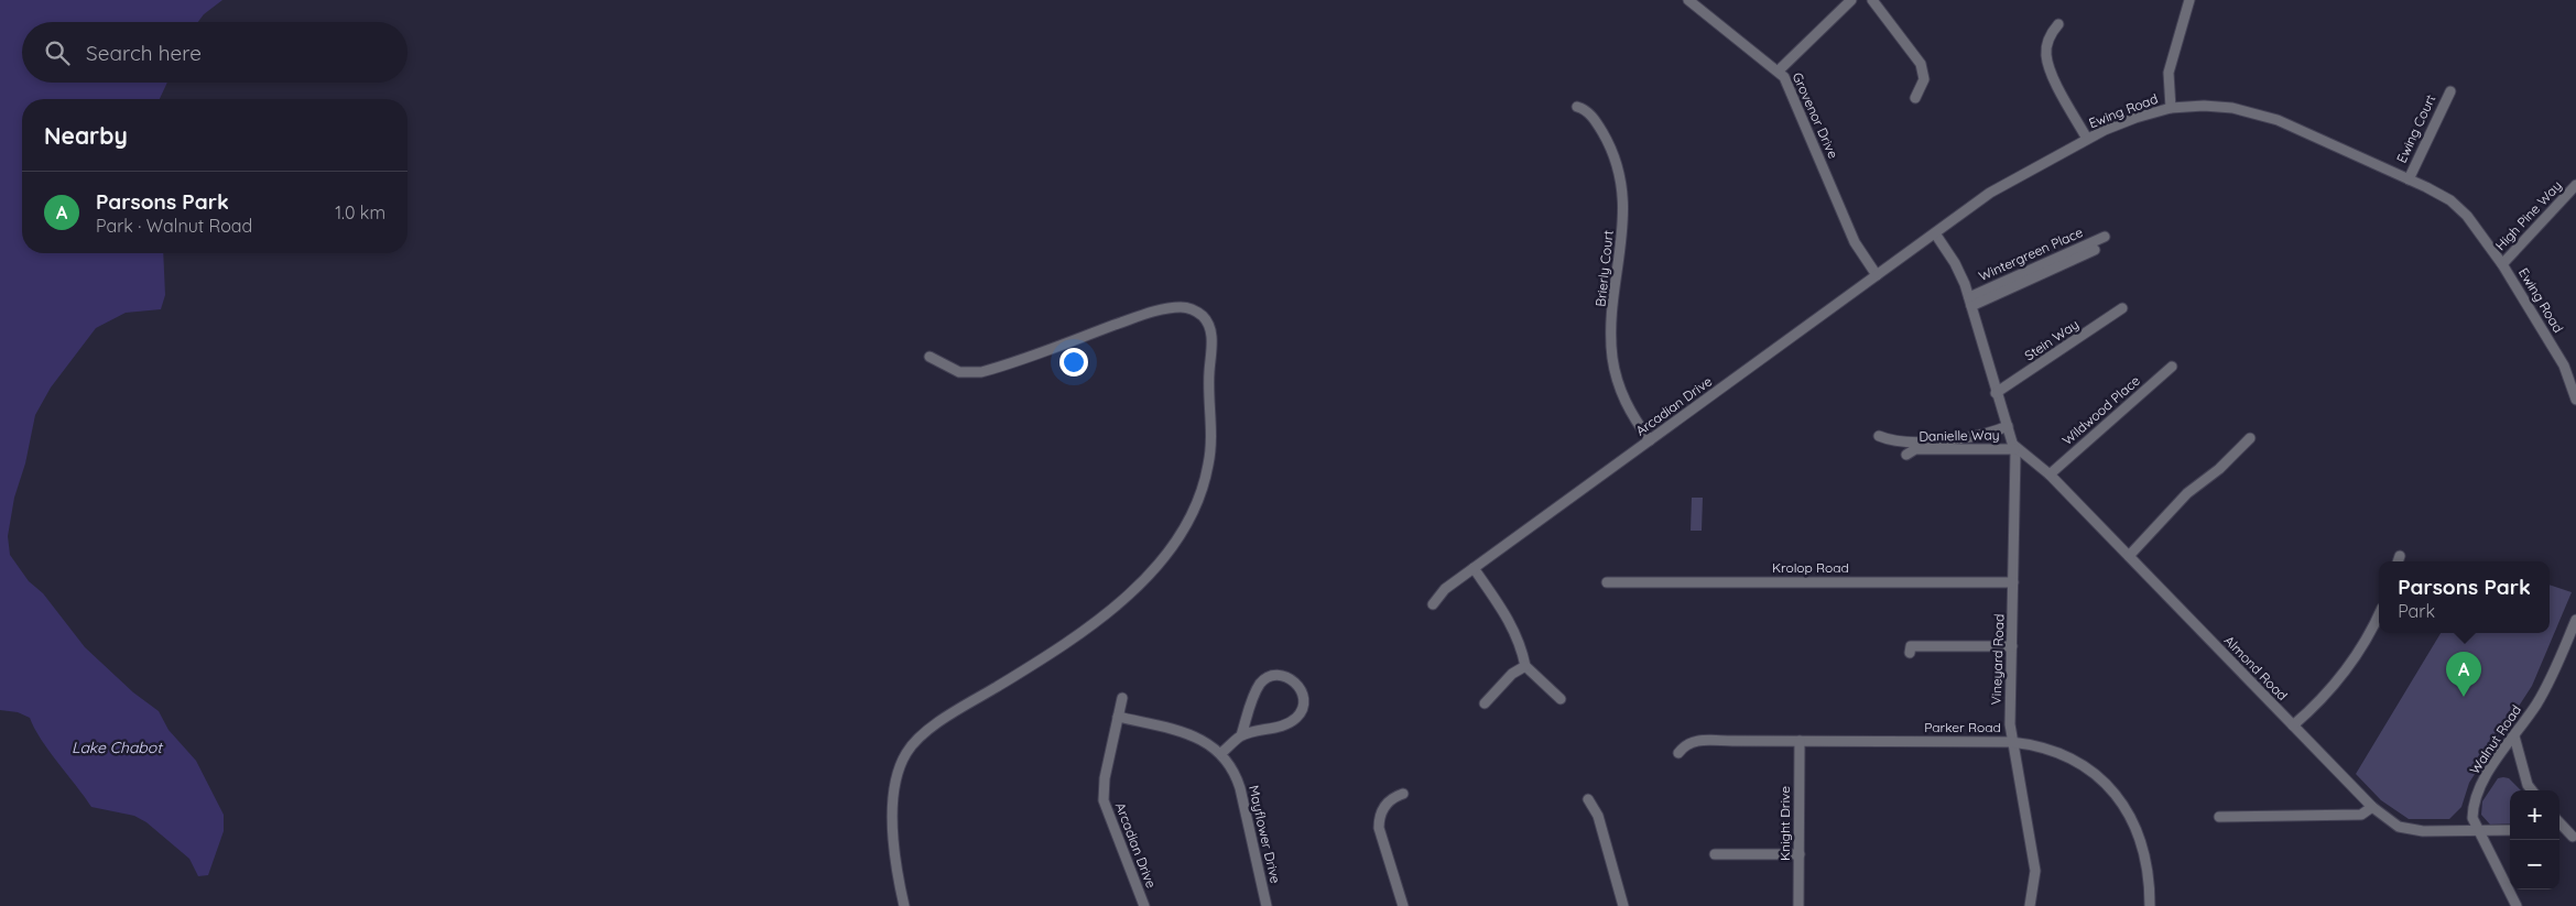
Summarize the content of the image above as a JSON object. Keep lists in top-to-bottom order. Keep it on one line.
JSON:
{"streets":{"street":["Ewing Road","Grovenor Drive","Ewing Court","High Pine Way","Wintergreen Place","Brierly Court","Stein Way","Arcadian Drive","Wildwood Place","Danielle Way","Krolop Road","Vineyard Road","Almond Road","Parker Road","Walnut Road","Knight Drive","Mayflower Drive"]},"crossings":[["Ewing Road","Ewing Court"],["Ewing Road","High Pine Way"],["Ewing Road","Arcadian Drive"],["Grovenor Drive","Arcadian Drive"],["Brierly Court","Arcadian Drive"],["Arcadian Drive","Mayflower Drive"],["Wildwood Place","Almond Road"],["Danielle Way","Vineyard Road"],["Danielle Way","Almond Road"],["Krolop Road","Vineyard Road"],["Vineyard Road","Almond Road"],["Vineyard Road","Parker Road"],["Almond Road","Walnut Road"],["Parker Road","Knight Drive"]],"water":["Lake Chabot"],"page":{"search":"Search here","heading":"Nearby","list":[{"mark":"A","name":"Parsons Park","note":"Park · Walnut Road","value":"1.0 km"}],"popup":["Parsons Park","Park"],"pins":"A","map_buttons":["+","−"]}}
